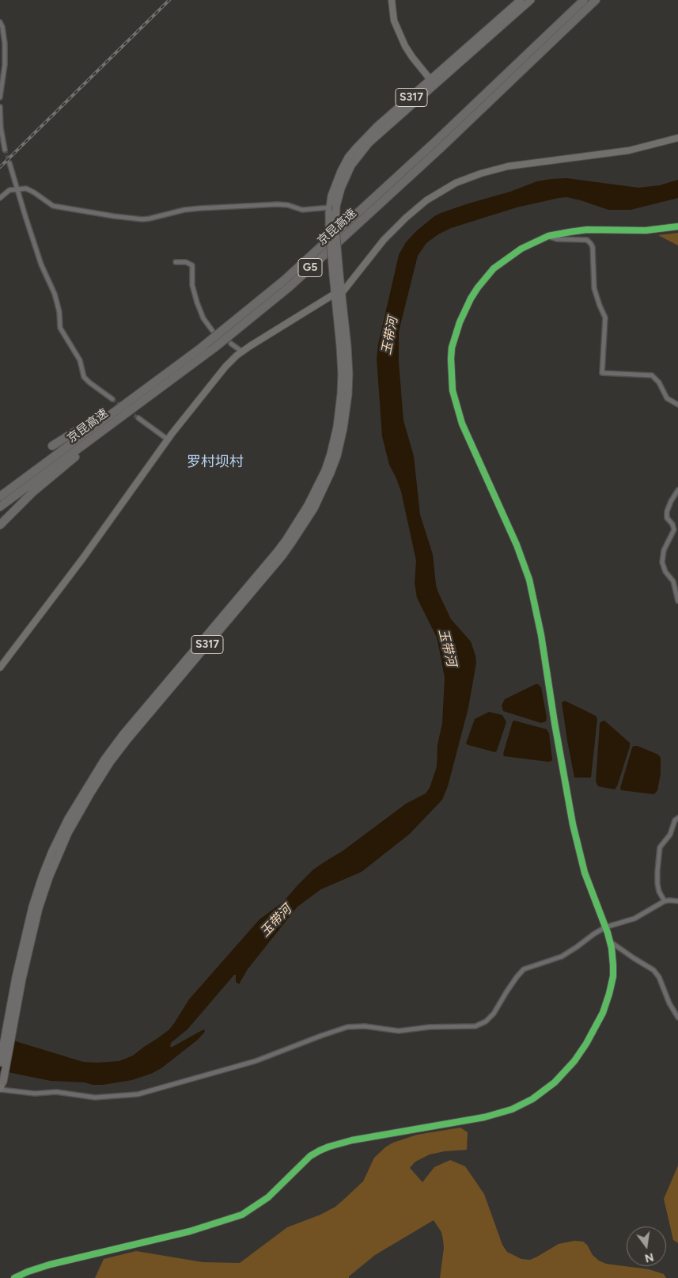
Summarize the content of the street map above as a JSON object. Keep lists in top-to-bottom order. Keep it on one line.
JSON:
{"streets":{"highway":["京昆高速","G5"],"main road":["S317"]},"districts":["罗村坝村"],"water":["玉带河"],"north":"bottom"}
